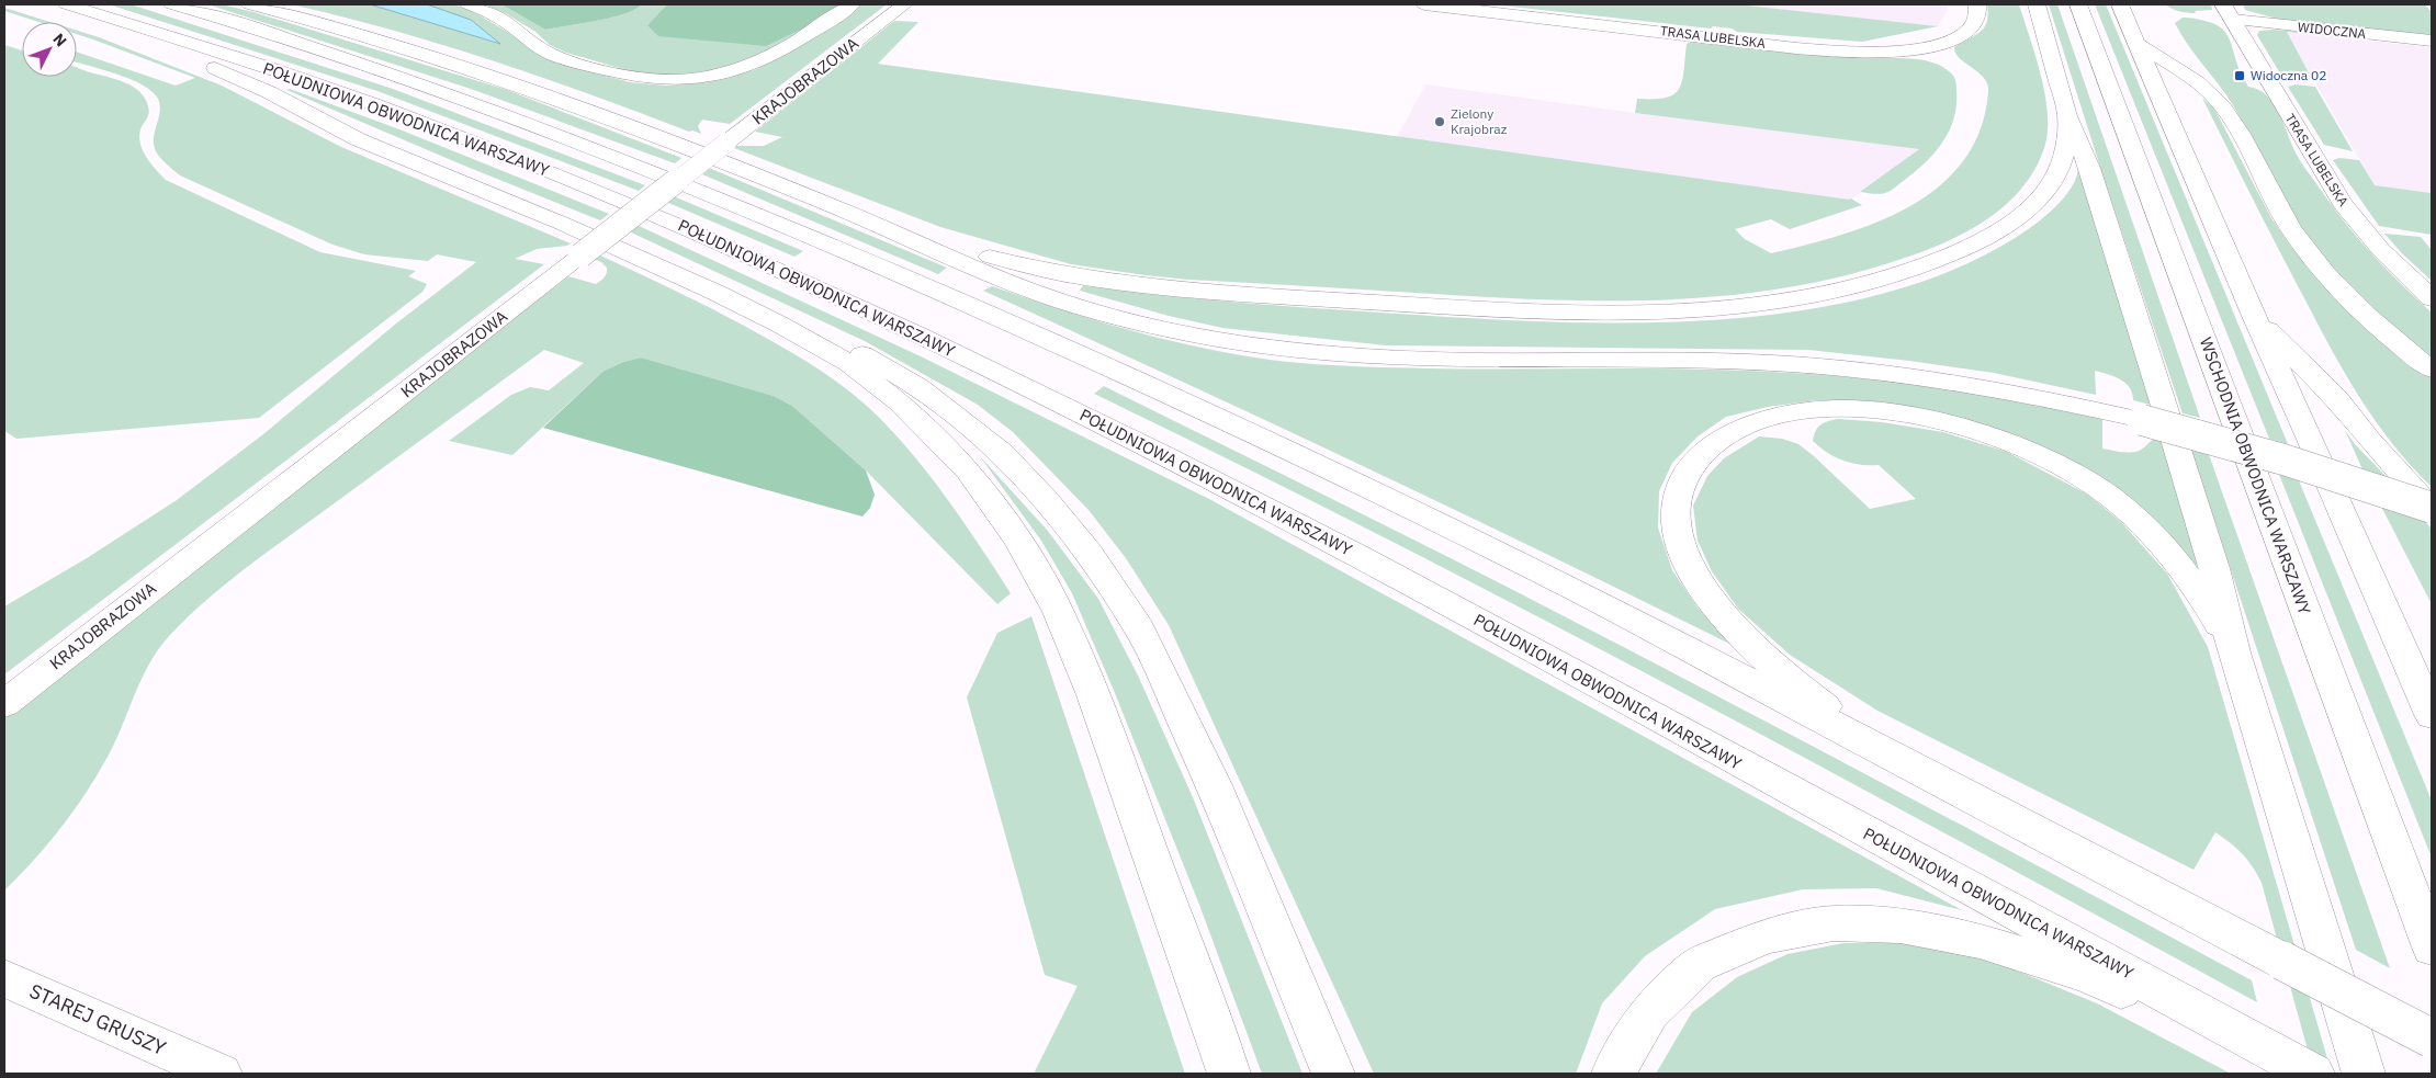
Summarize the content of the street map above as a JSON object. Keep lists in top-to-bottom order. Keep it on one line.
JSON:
{"streets":{"main road":["WIDOCZNA","TRASA LUBELSKA","KRAJOBRAZOWA","POŁUDNIOWA OBWODNICA WARSZAWY","WSCHODNIA OBWODNICA WARSZAWY","STAREJ GRUSZY"]},"crossings":[["WIDOCZNA","TRASA LUBELSKA"]],"places":{"transit":["Widoczna 02"],"other":["Zielony Krajobraz"]},"north":"top right"}
